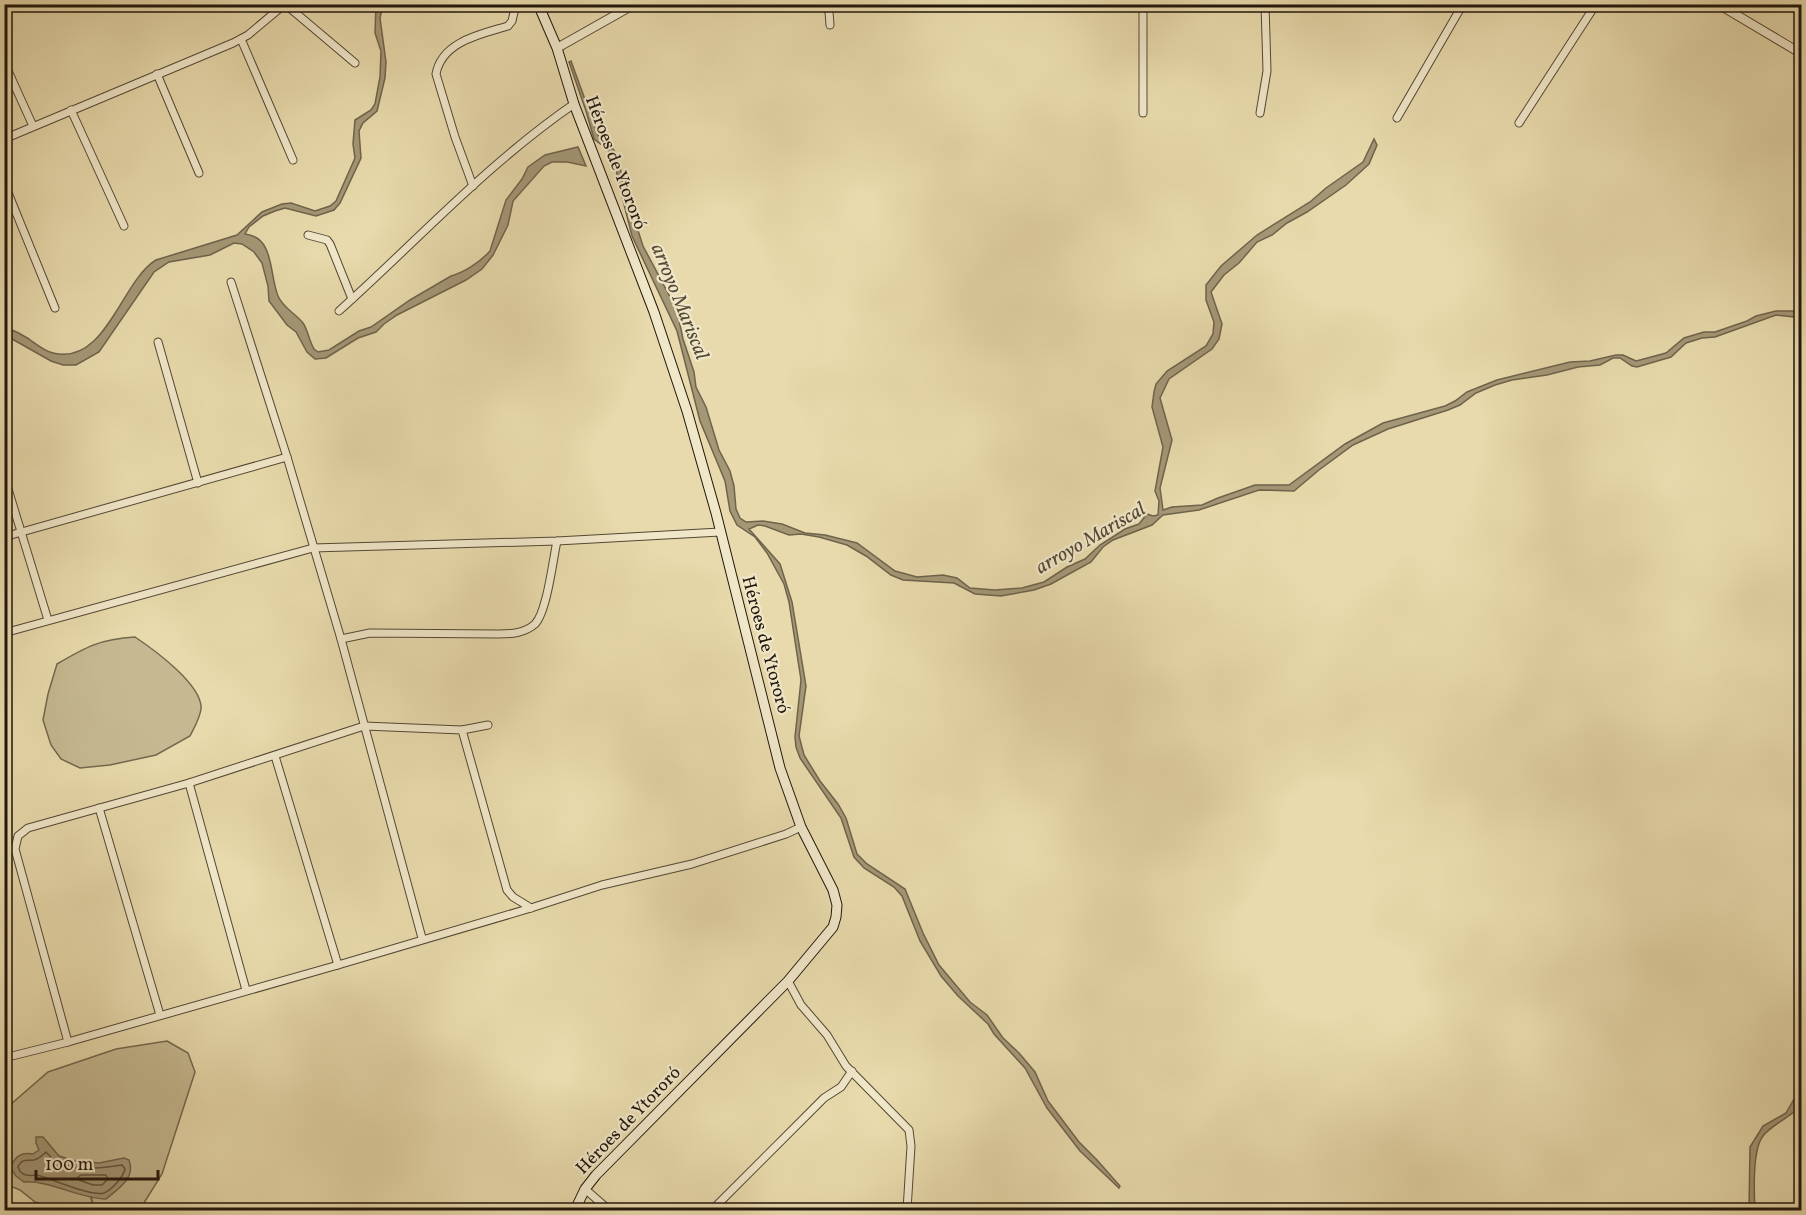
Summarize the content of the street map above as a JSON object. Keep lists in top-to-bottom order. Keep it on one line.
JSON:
{"streets":{"main road":["Héroes de Ytororó"]},"water":["arroyo Mariscal"],"scale_bar":"100 m"}
